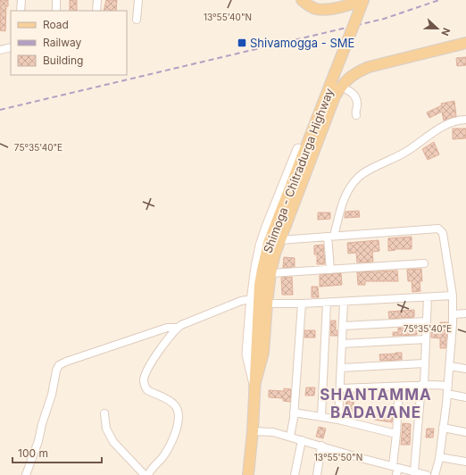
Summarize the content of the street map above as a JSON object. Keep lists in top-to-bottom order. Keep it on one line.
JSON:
{"streets":{"main road":["Shimoga - Chitradurga Highway"]},"districts":["SHANTAMMA BADAVANE"],"places":{"transit":["Shivamogga - SME"]},"legend":["Road","Railway","Building"],"scale_bar":"100 m","north":"right","coordinates":["13°55'40\"N","75°35'40\"E","13°55'50\"N"]}
